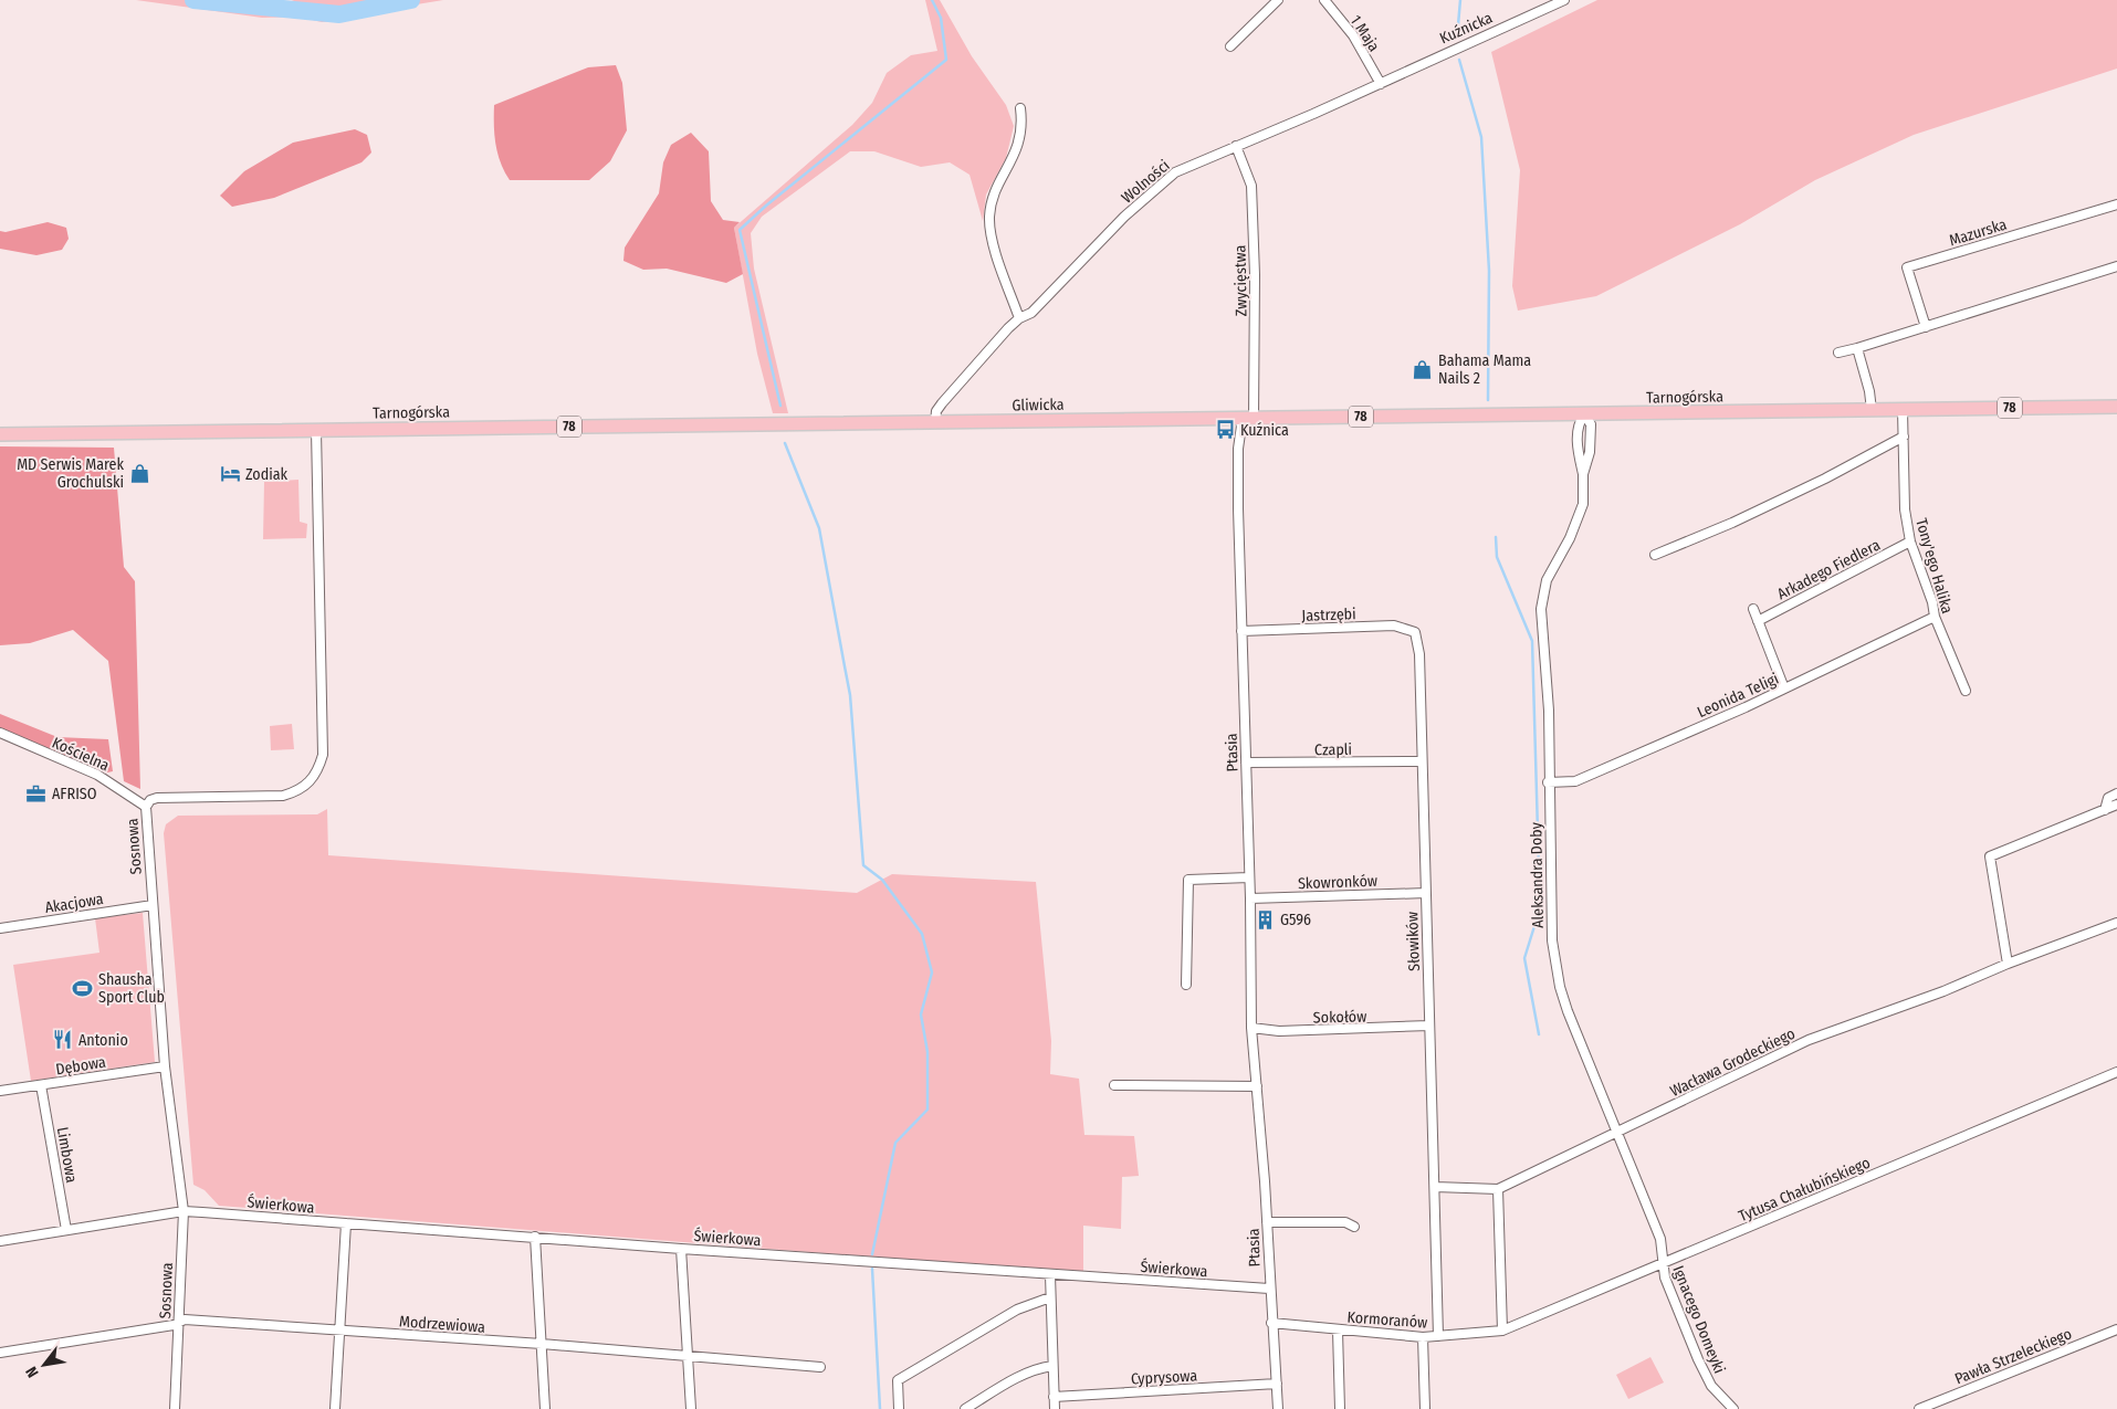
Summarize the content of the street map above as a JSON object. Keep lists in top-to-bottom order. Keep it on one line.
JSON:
{"streets":{"main road":["Tarnogórska","Gliwicka","78"],"street":["Kuźnicka","1 Maja","Wolności","Mazurska","Zwycięstwa","Tony'ego Halika","Arkadego Fiedlera","Jastrzębi","Leonida Teligi","Czapli","Ptasia","Kościelna","Sosnowa","Aleksandra Doby","Skowronków","Akacjowa","Słowików","Sokołów","Wacława Grodeckiego","Dębowa","Limbowa","Tytusa Chałubińskiego","Świerkowa","Kormoranów","Ignacego Domeyki","Modrzewiowa","Pawła Strzeleckiego","Cyprysowa"]},"crossings":[["Kuźnicka","1 Maja"],["Kuźnicka","Wolności"],["1 Maja","Wolności"],["Wolności","Zwycięstwa"],["Wolności","Gliwicka"],["Zwycięstwa","Tarnogórska"],["Zwycięstwa","Gliwicka"],["Zwycięstwa","Ptasia"],["Tarnogórska","Gliwicka"],["Tarnogórska","Tony'ego Halika"],["Tarnogórska","Ptasia"],["Tarnogórska","Sosnowa"],["Tarnogórska","Aleksandra Doby"],["Gliwicka","Ptasia"],["Tony'ego Halika","Arkadego Fiedlera"],["Tony'ego Halika","Leonida Teligi"],["Jastrzębi","Ptasia"],["Jastrzębi","Słowików"],["Leonida Teligi","Aleksandra Doby"],["Czapli","Ptasia"],["Czapli","Słowików"],["Ptasia","Skowronków"],["Ptasia","Sokołów"],["Ptasia","Świerkowa"],["Ptasia","Kormoranów"],["Ptasia","Cyprysowa"],["Kościelna","Sosnowa"],["Sosnowa","Akacjowa"],["Sosnowa","Dębowa"],["Sosnowa","Świerkowa"],["Sosnowa","Modrzewiowa"],["Aleksandra Doby","Wacława Grodeckiego"],["Aleksandra Doby","Tytusa Chałubińskiego"],["Aleksandra Doby","Ignacego Domeyki"],["Skowronków","Słowików"],["Słowików","Sokołów"],["Słowików","Kormoranów"],["Dębowa","Limbowa"],["Tytusa Chałubińskiego","Kormoranów"],["Tytusa Chałubińskiego","Ignacego Domeyki"]],"places":{"shop":["Bahama Mama Nails 2","MD Serwis Marek Grochulski"],"bus stop":["Kuźnica"],"hotel":["Zodiak"],"office":["AFRISO"],"building":["G596"],"sports":["Shausha Sport Club"],"restaurant":["Antonio"]},"north":"bottom left"}
